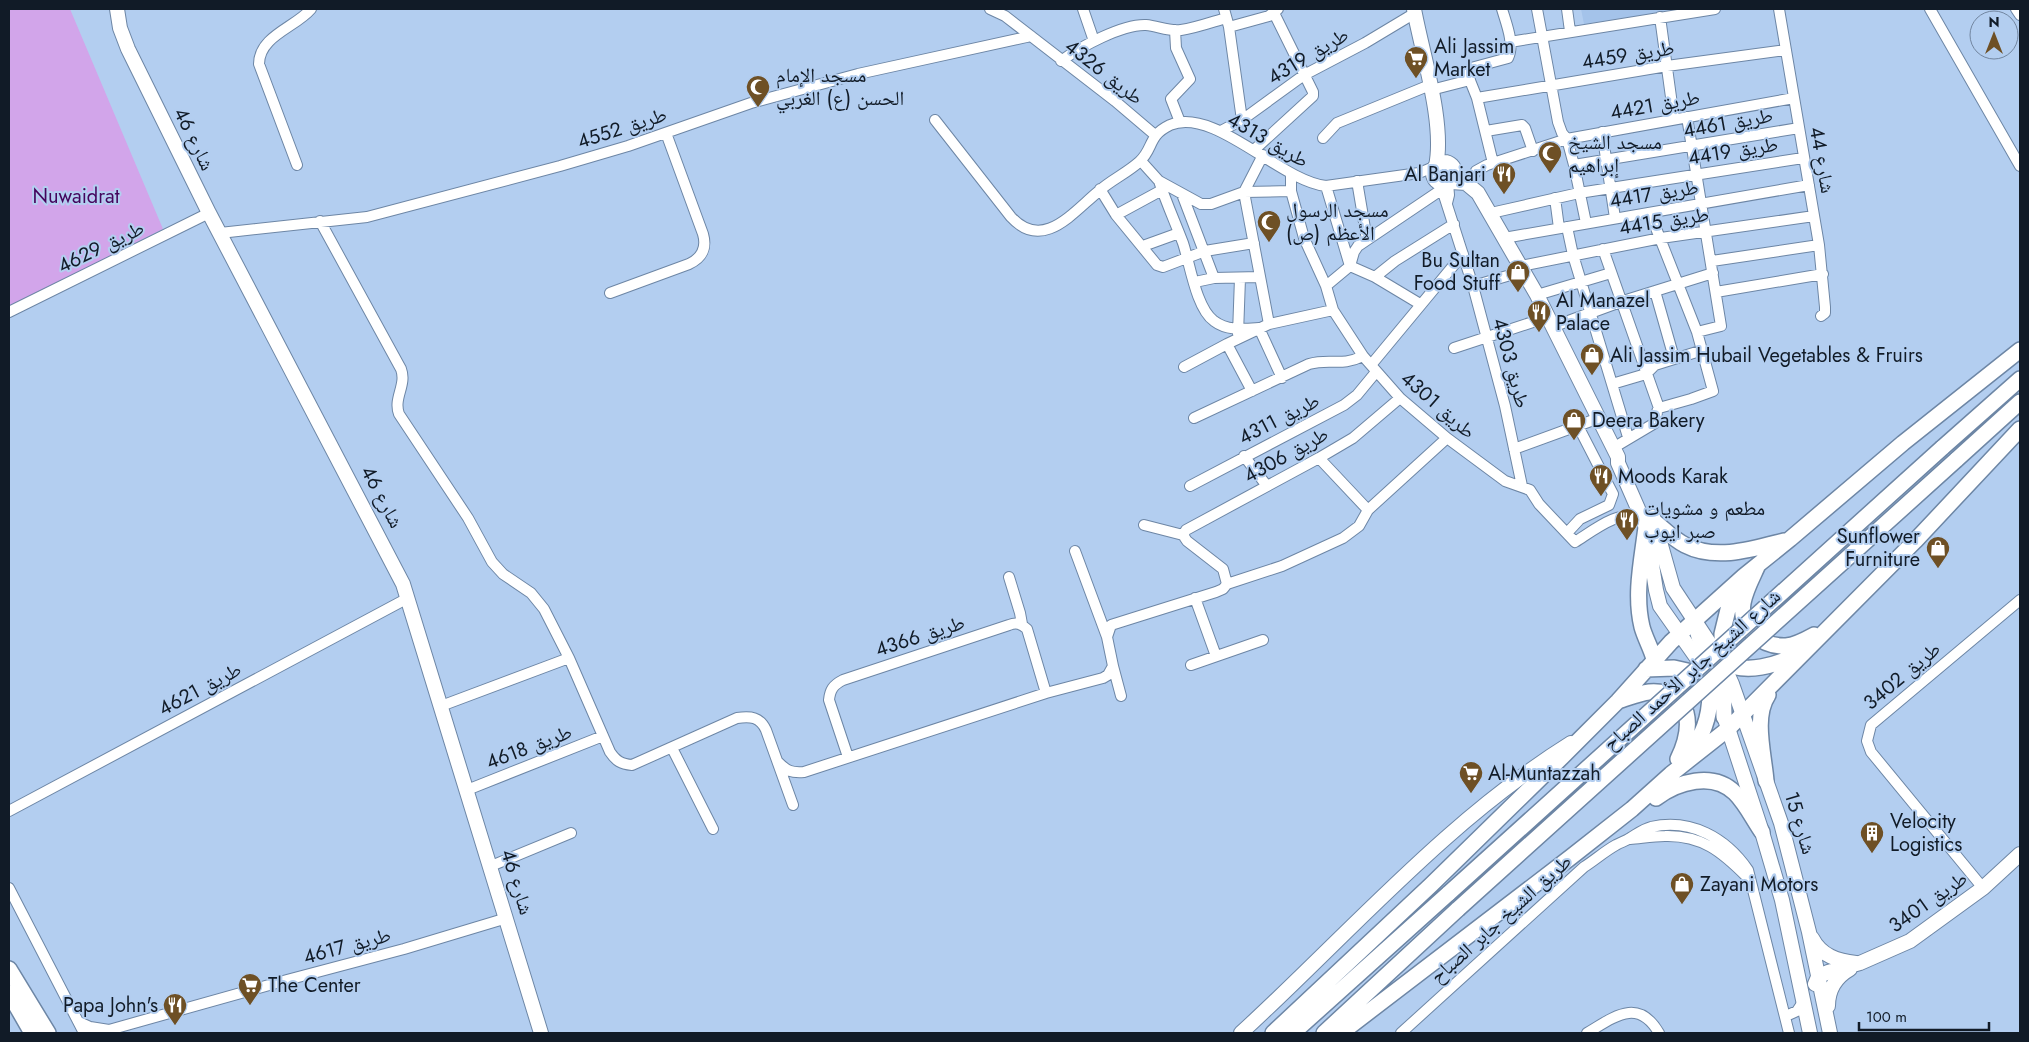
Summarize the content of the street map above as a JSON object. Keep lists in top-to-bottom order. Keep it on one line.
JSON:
{"streets":{"main road":["شارع الشيخ جابر الأحمد الصباح"],"street":["طريق 4459","طريق 4319","طريق 4326","طريق 4421","طريق 4461","طريق 4552","شارع 46","طريق 4313","طريق 4419","شارع 44","طريق 4417","طريق 4415","طريق 4629","طريق 4303","طريق 4301","طريق 4311","طريق 4306","طريق 4366","طريق 3402","طريق 4621","طريق 4618","شارع 15","طريق 3401","طريق الشيخ جابر الصباح","طريق 4617"]},"crossings":[["طريق 4459","شارع 44"],["طريق 4319","طريق 4326"],["طريق 4319","طريق 4313"],["طريق 4326","طريق 4552"],["طريق 4326","طريق 4313"],["طريق 4421","شارع 44"],["طريق 4461","شارع 44"],["طريق 4552","شارع 46"],["طريق 4552","طريق 4618"],["شارع 46","طريق 4629"],["شارع 46","طريق 4621"],["شارع 46","طريق 4618"],["شارع 46","طريق 4617"],["طريق 4313","طريق 4303"],["طريق 4313","طريق 4301"],["طريق 4419","شارع 44"],["شارع 44","طريق 4417"],["شارع 44","طريق 4415"],["طريق 4303","طريق 4301"],["طريق 4303","طريق 4311"],["طريق 4301","طريق 4311"],["طريق 4301","طريق 4306"],["طريق 4301","شارع 15"],["شارع الشيخ جابر الأحمد الصباح","شارع 15"],["طريق 3402","طريق 3401"],["شارع 15","طريق 3401"]],"parks":["Nuwaidrat"],"places":{"supermarket":["Ali Jassim Market","Al-Muntazzah","The Center"],"mosque":["مسجد الإمام الحسن (ع) الغربي","مسجد الشيخ إبراهيم","مسجد الرسول الأعظم (ص)"],"restaurant":["Al Banjari","Al Manazel Palace","Moods Karak","مطعم و مشويات صبر ايوب","Papa John's"],"shop":["Bu Sultan Food Stuff","Ali Jassim Hubail Vegetables & Fruirs","Deera Bakery","Sunflower Furniture","Zayani Motors"],"building":["Velocity Logistics"]},"scale_bar":"100 m","north":"top"}
